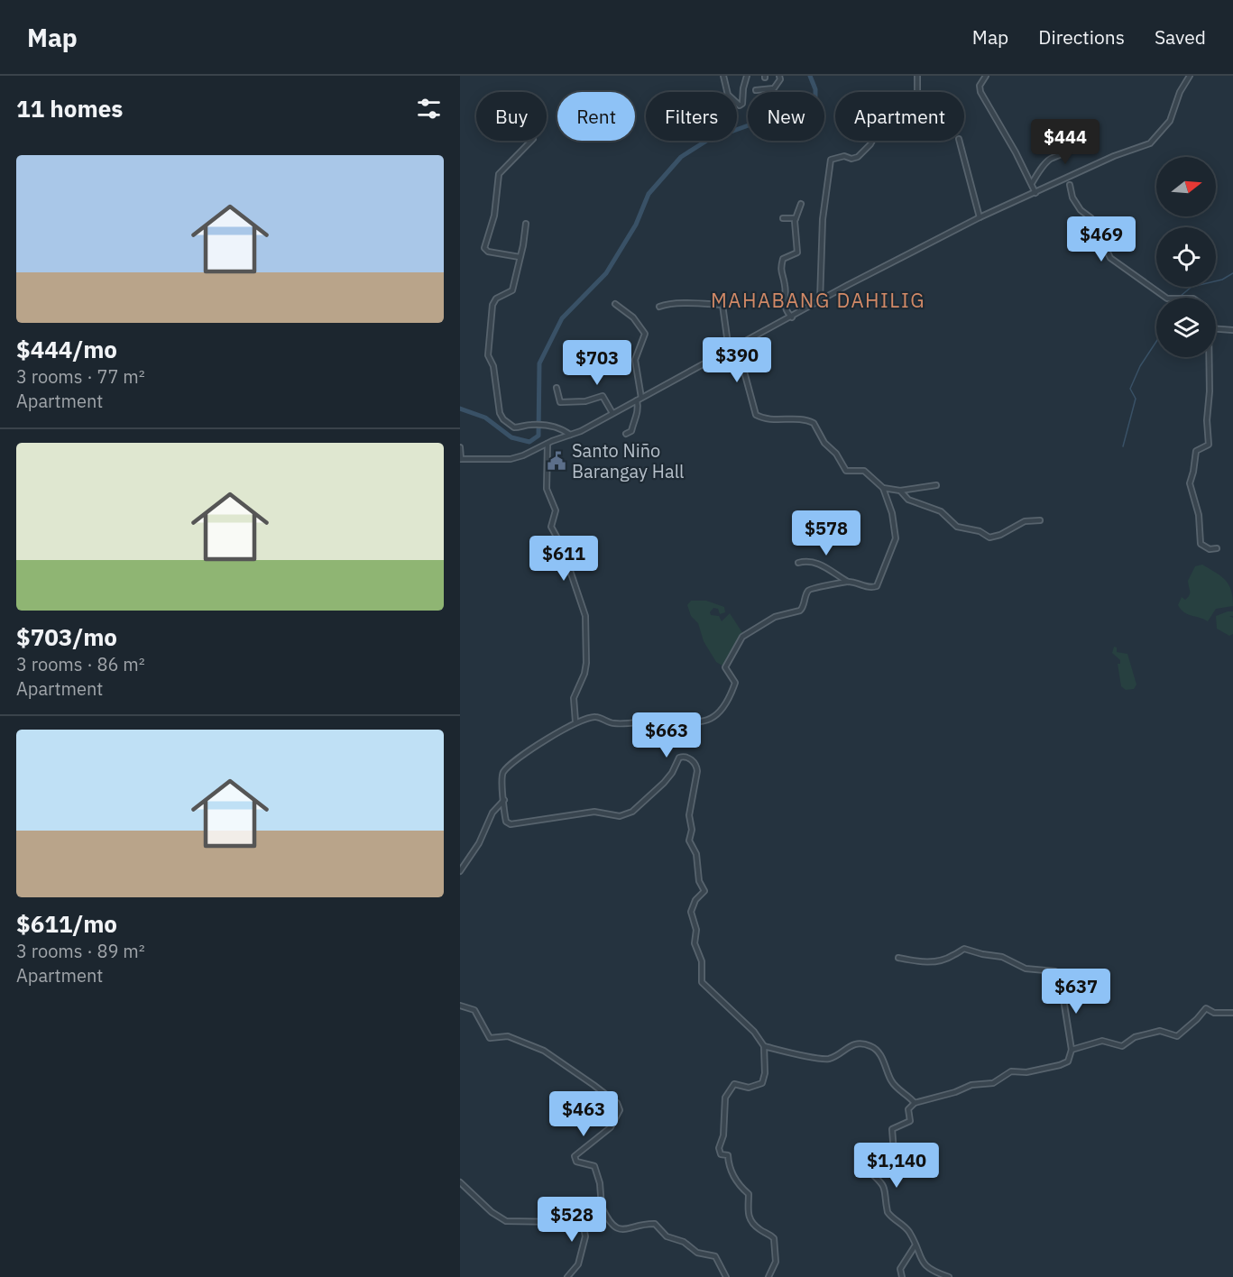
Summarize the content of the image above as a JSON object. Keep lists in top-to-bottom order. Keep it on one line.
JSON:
{"districts":["MAHABANG DAHILIG"],"places":{"public building":["Santo Niño Barangay Hall"]},"north":"right","page":{"header":"Map","nav":["Map","Directions","Saved"],"heading":"11 homes","chip":["Buy","Rent","Filters","New","Apartment"],"price":["$444","$469","$390","$703","$578","$611","$663","$637","$463","$1,140","$528"],"list":[{"name":"$444/mo","note":"3 rooms · 77 m² · Apartment"},{"name":"$703/mo","note":"3 rooms · 86 m² · Apartment"},{"name":"$611/mo","note":"3 rooms · 89 m² · Apartment"}]}}
